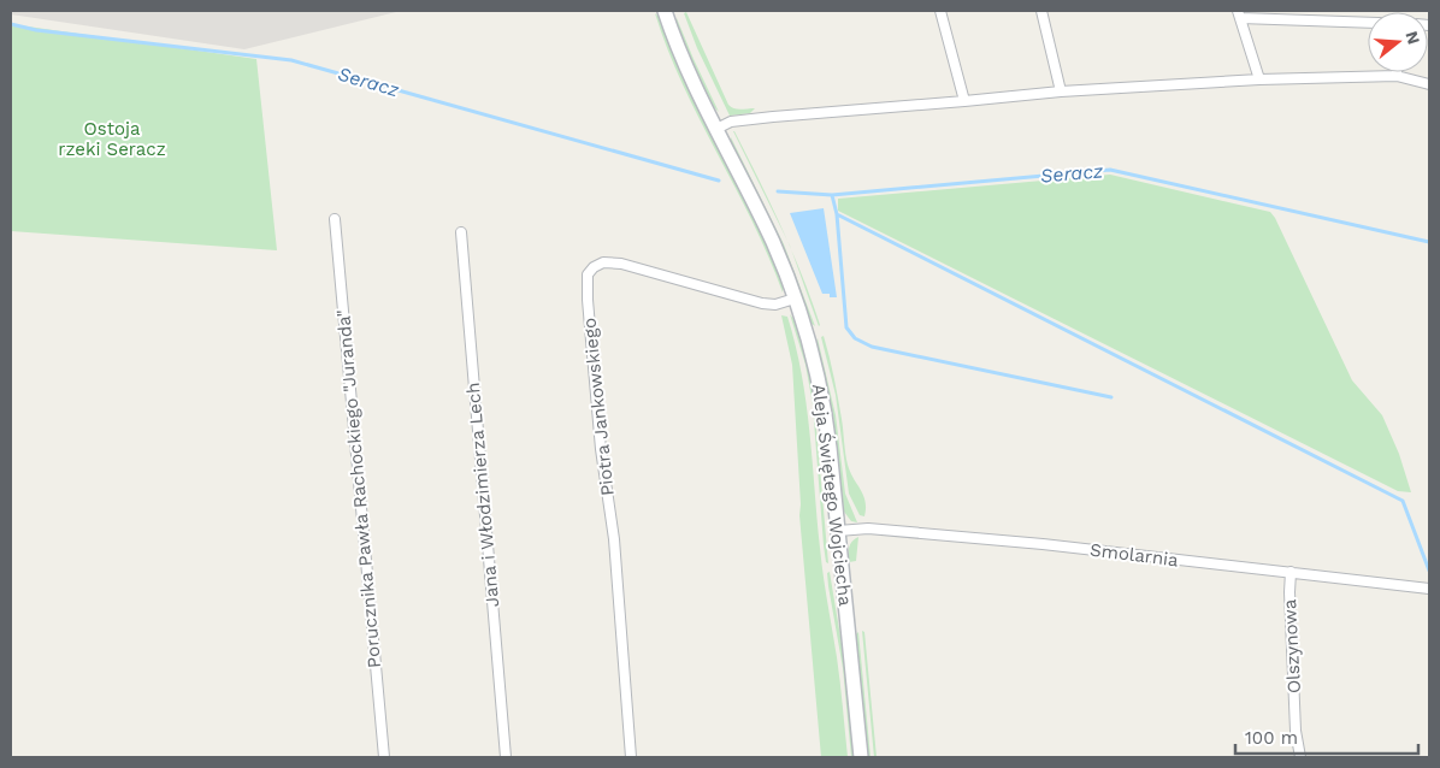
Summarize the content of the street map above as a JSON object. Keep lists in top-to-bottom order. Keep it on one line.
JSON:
{"streets":{"street":["Piotra Jankowskiego","Porucznika Pawła Rachockiego \"Juranda\"","Jana i Włodzimierza Lech","Aleja Świętego Wojciecha","Smolarnia","Olszynowa"]},"crossings":[["Piotra Jankowskiego","Aleja Świętego Wojciecha"],["Aleja Świętego Wojciecha","Smolarnia"],["Smolarnia","Olszynowa"]],"water":["Seracz"],"parks":["Ostoja rzeki Seracz"],"scale_bar":"100 m","north":"right"}
